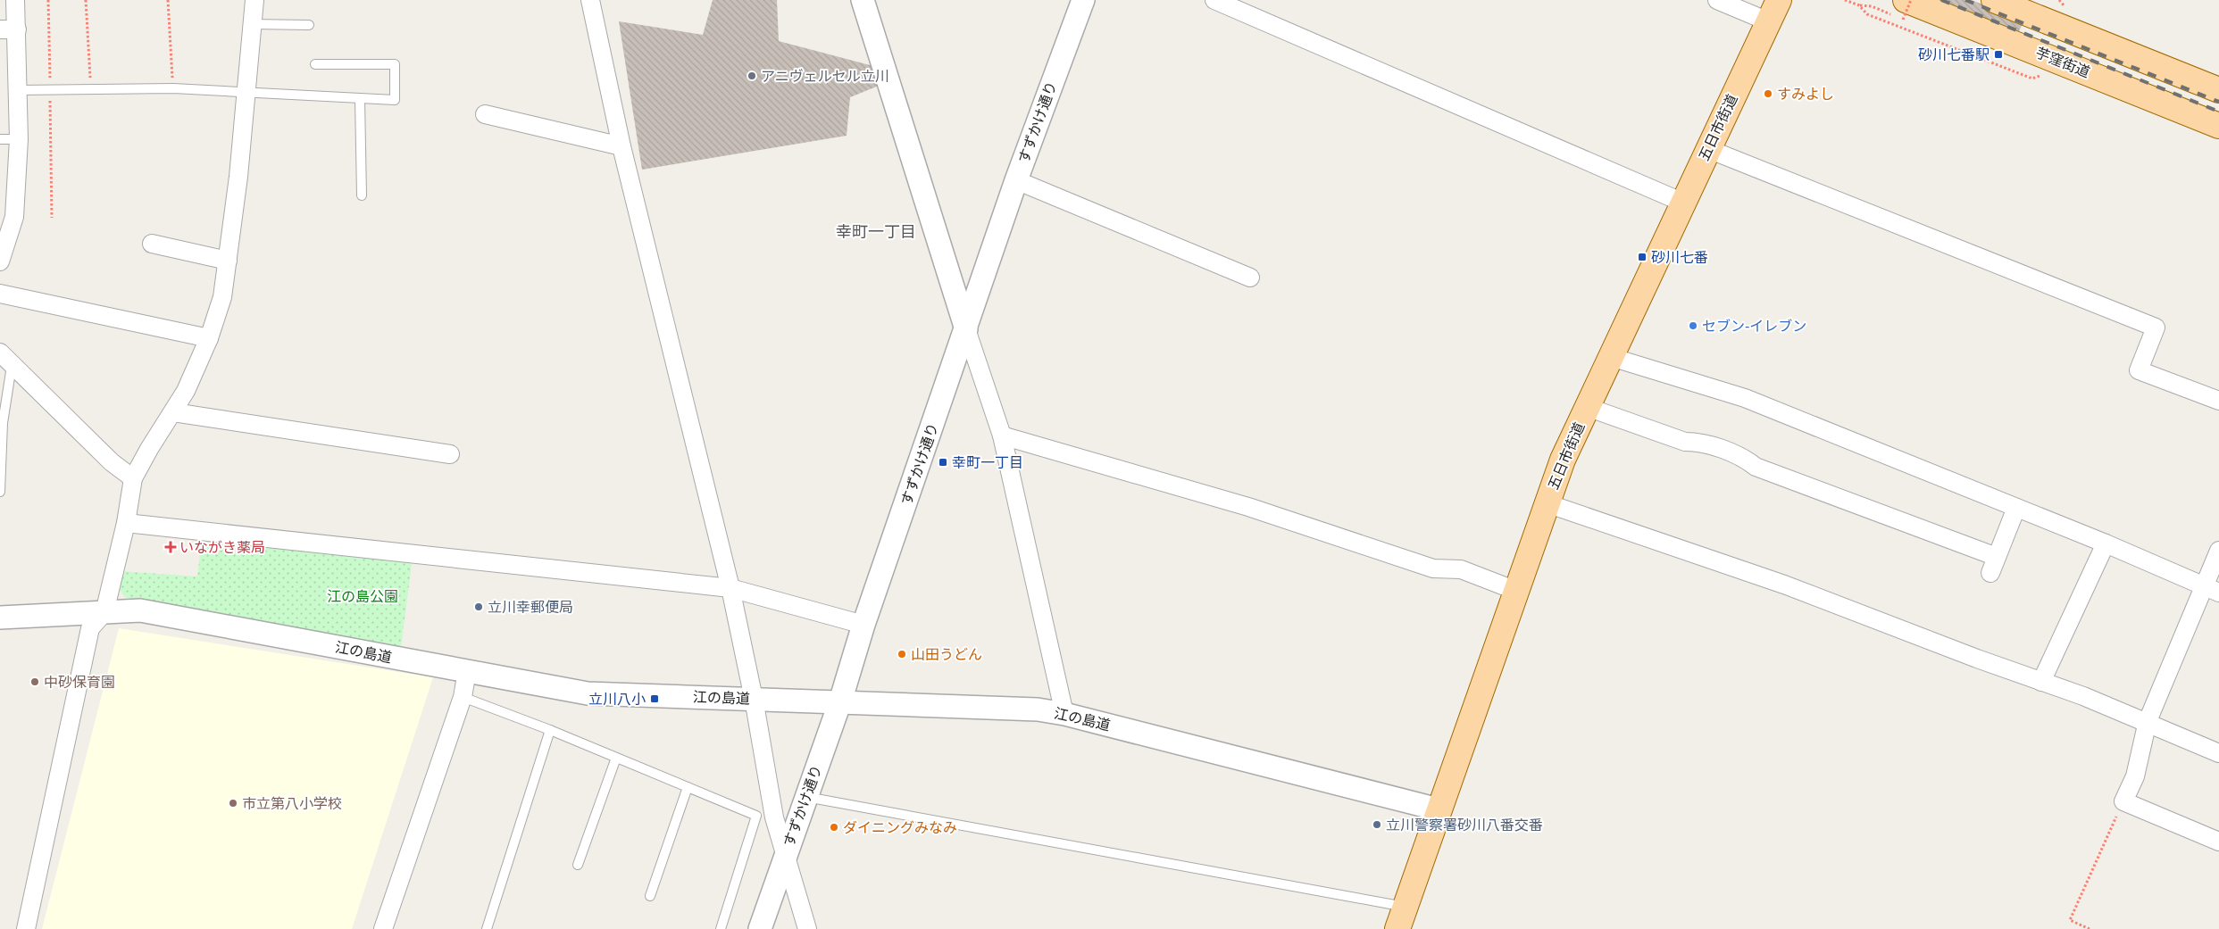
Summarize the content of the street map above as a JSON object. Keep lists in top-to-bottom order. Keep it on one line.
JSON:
{"streets":{"main road":["芋窪街道","五日市街道"],"street":["すずかけ通り","江の島道"]},"crossings":[["すずかけ通り","江の島道"],["五日市街道","江の島道"]],"districts":["幸町一丁目"],"parks":["江の島公園"],"places":{"transit":["砂川七番駅","砂川七番","幸町一丁目","立川八小"],"other":["アニヴェルセル立川","すみよし","セブン-イレブン","立川幸郵便局","山田うどん","中砂保育園","市立第八小学校","立川警察署砂川八番交番","ダイニングみなみ"],"health":["いながき薬局"]}}
